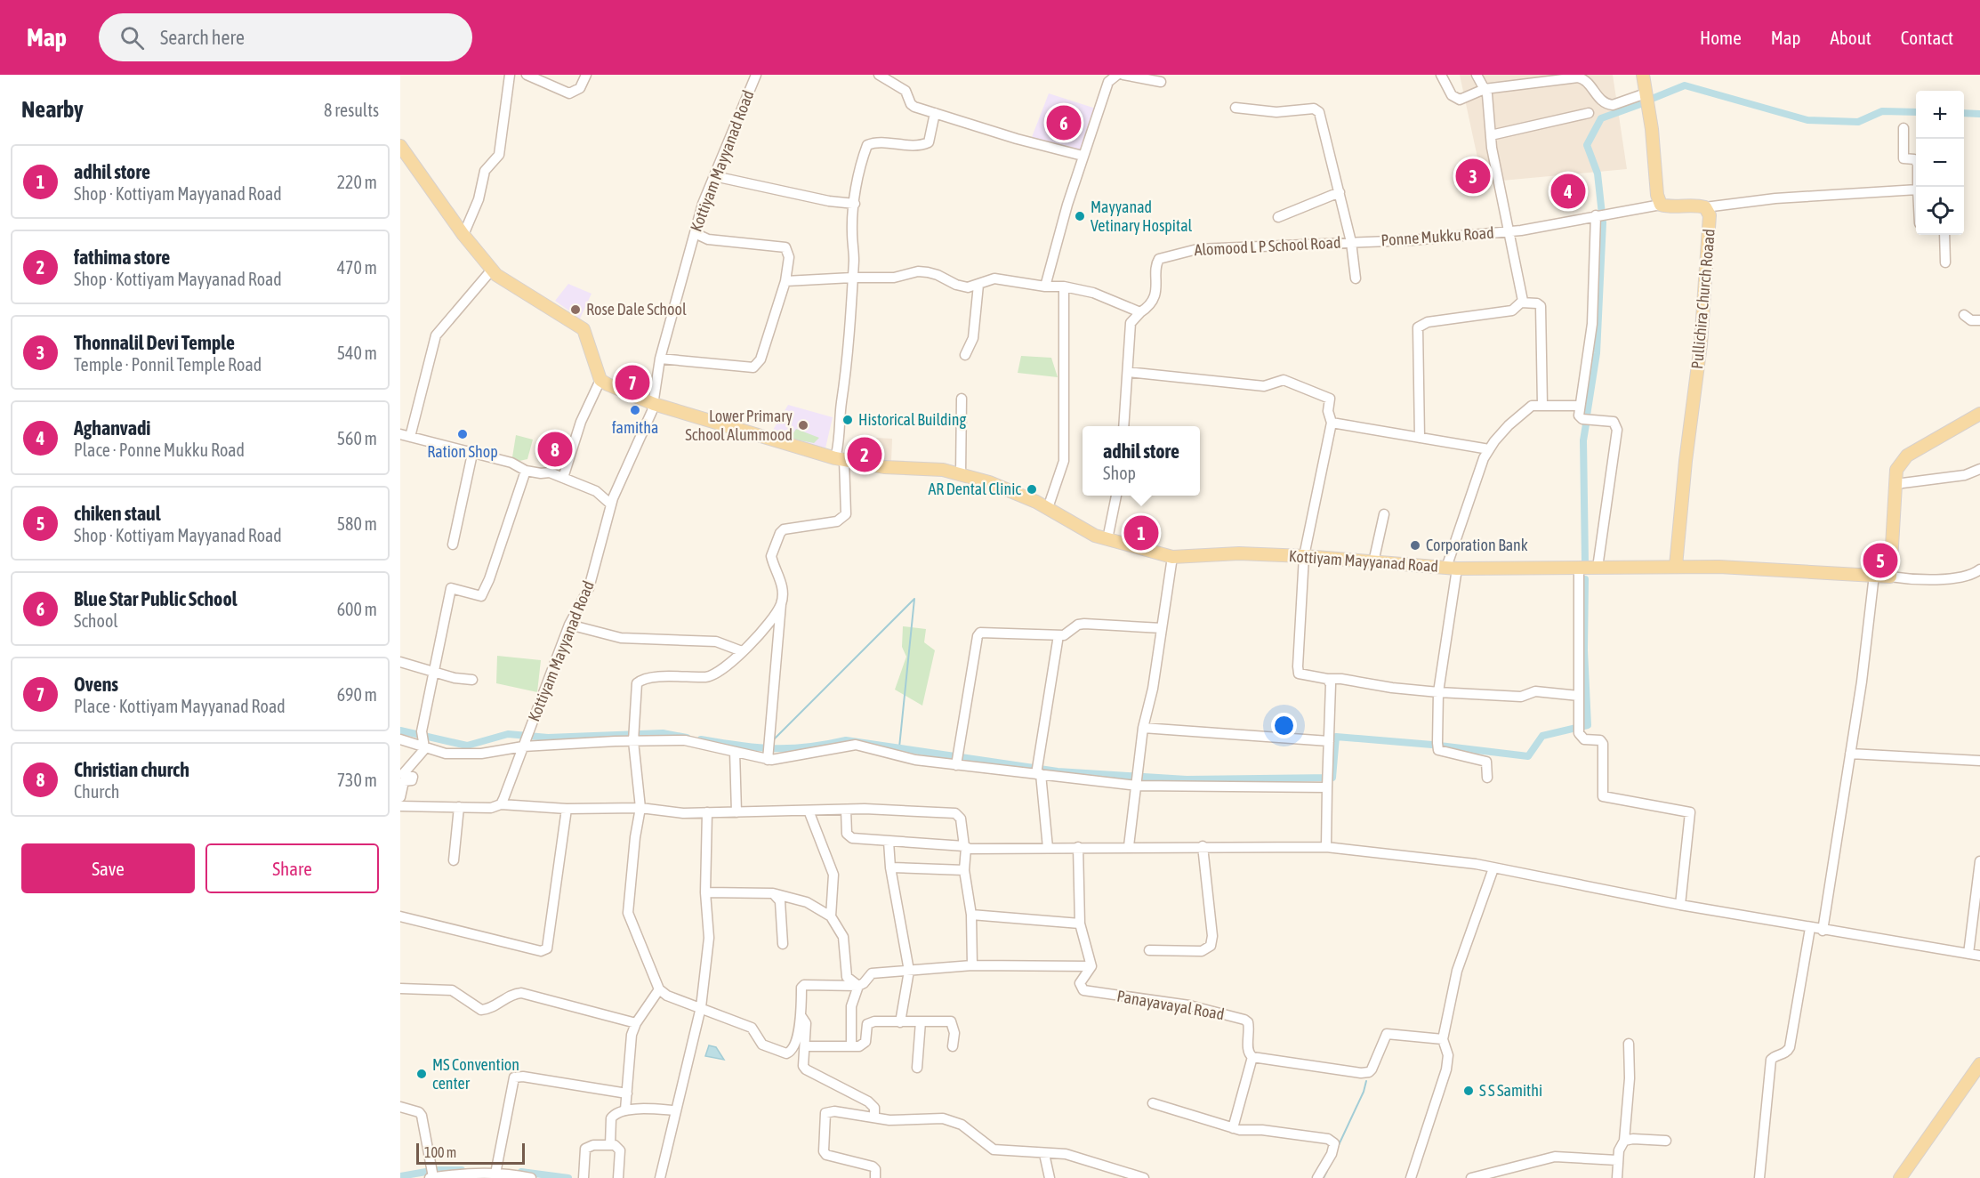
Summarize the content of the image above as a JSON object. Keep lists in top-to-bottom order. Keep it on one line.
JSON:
{"streets":{"main road":["Kottiyam Mayyanad Road","Pullichira Church Roaad"],"street":["Ponne Mukku Road","Alomood L P School Road","Panayavayal Road"]},"crossings":[["Kottiyam Mayyanad Road","Pullichira Church Roaad"],["Ponne Mukku Road","Alomood L P School Road"],["Ponne Mukku Road","Pullichira Church Roaad"]],"places":["Mayyanad Vetinary Hospital","Rose Dale School","famitha","Historical Building","Lower Primary School Alummood","Ration Shop","AR Dental Clinic","Corporation Bank","MS Convention center","S S Samithi"],"scale_bar":"100 m","page":{"header":"Map","search":"Search here","nav":["Home","Map","About","Contact"],"heading":["Nearby","8 results"],"map_buttons":["+","−"],"pins":["6","3","4","7","8","2","1","5"],"list":[{"mark":"1","name":"adhil store","note":"Shop · Kottiyam Mayyanad Road","value":"220 m"},{"mark":"2","name":"fathima store","note":"Shop · Kottiyam Mayyanad Road","value":"470 m"},{"mark":"3","name":"Thonnalil Devi Temple","note":"Temple · Ponnil Temple Road","value":"540 m"},{"mark":"4","name":"Aghanvadi","note":"Place · Ponne Mukku Road","value":"560 m"},{"mark":"5","name":"chiken staul","note":"Shop · Kottiyam Mayyanad Road","value":"580 m"},{"mark":"6","name":"Blue Star Public School","note":"School","value":"600 m"},{"mark":"7","name":"Ovens","note":"Place · Kottiyam Mayyanad Road","value":"690 m"},{"mark":"8","name":"Christian church","note":"Church","value":"730 m"}],"popup":["adhil store","Shop"],"buttons":["Save","Share"],"scale":"100 m"}}
